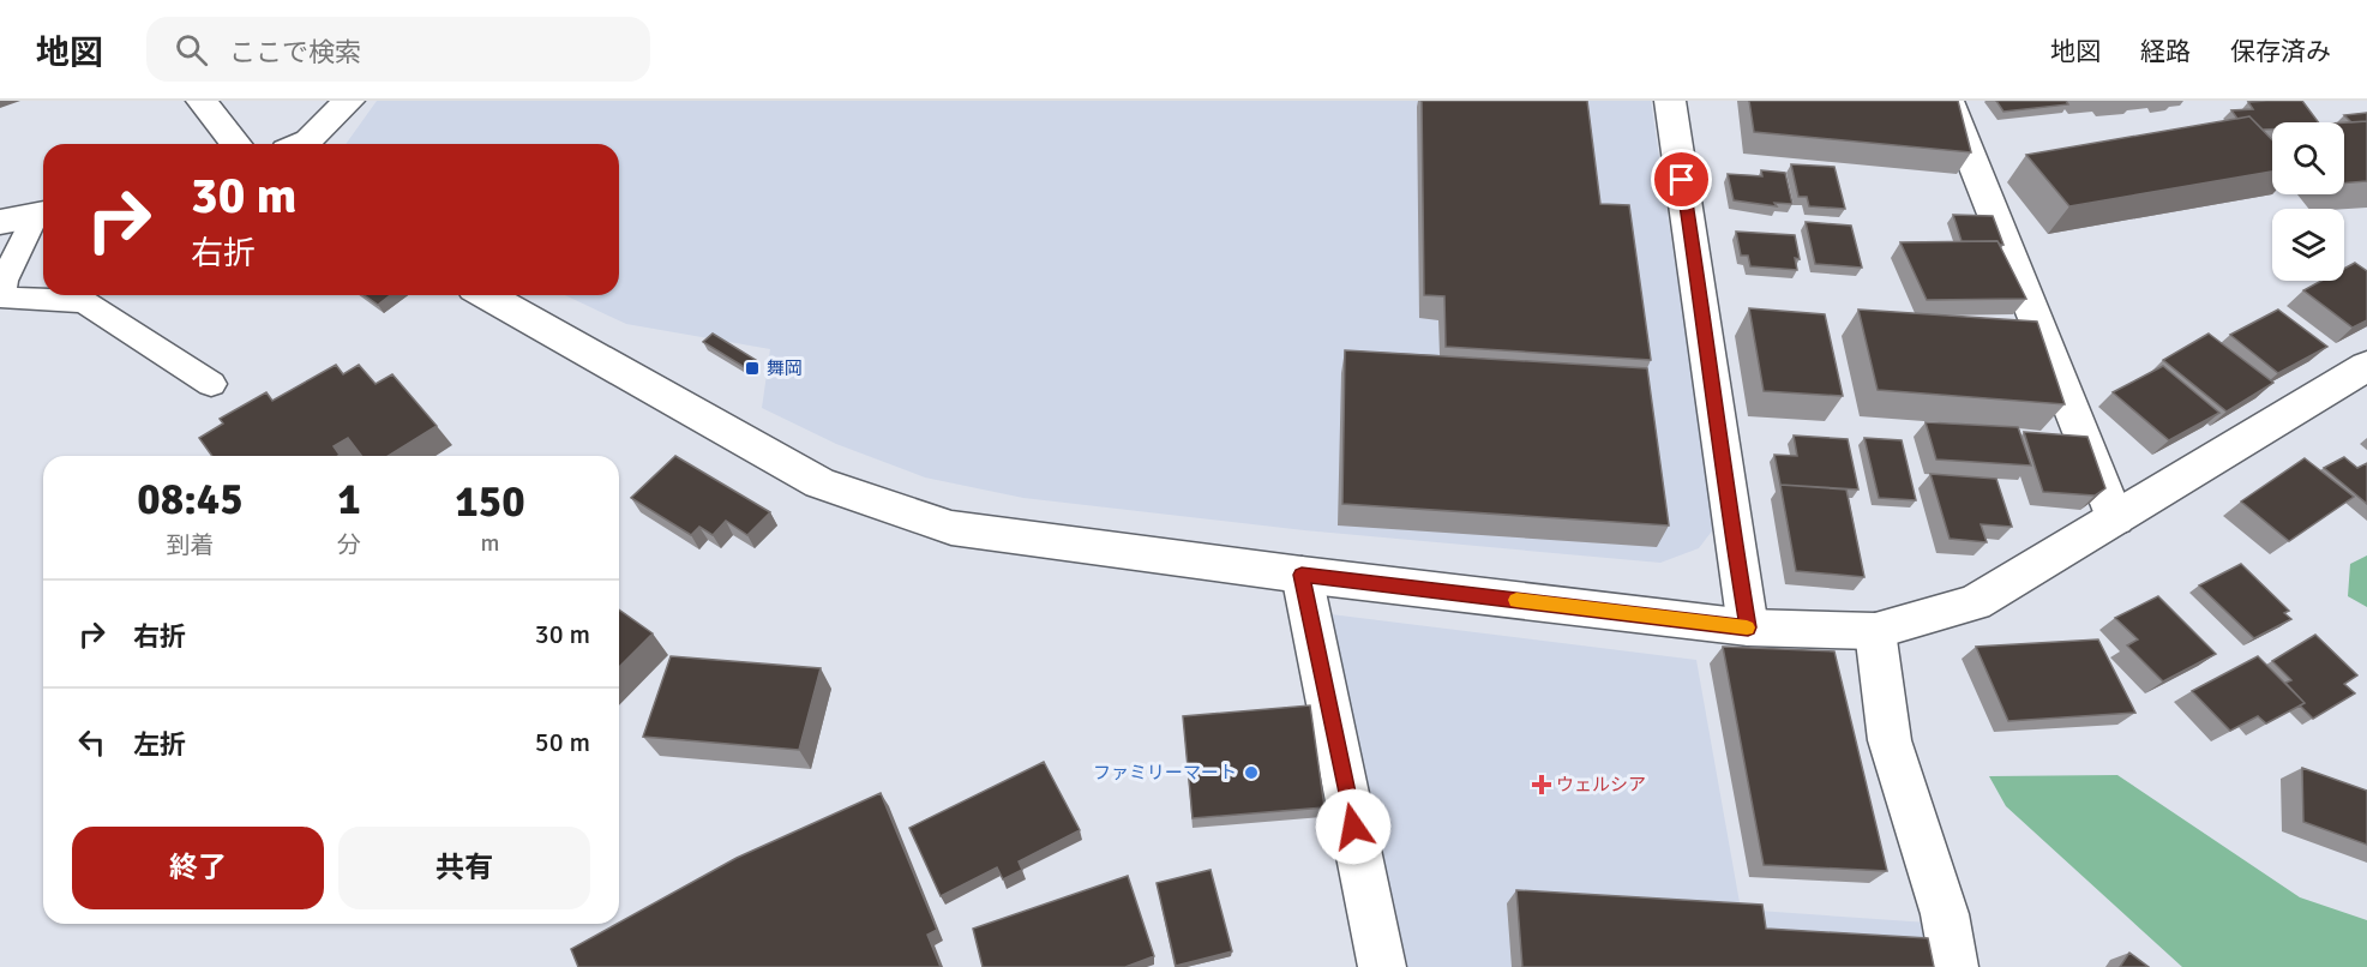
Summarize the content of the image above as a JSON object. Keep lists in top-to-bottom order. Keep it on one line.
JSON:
{"places":{"transit":["舞岡"],"other":["ファミリーマート"],"health":["ウェルシア"]},"page":{"header":"地図","search":"ここで検索","nav":["地図","経路","保存済み"],"turn":["30 m","右折"],"eta":["08:45","到着","1","分","150","m"],"list":[{"name":"右折","value":"30 m"},{"name":"左折","value":"50 m"}],"buttons":["終了","共有"]}}
